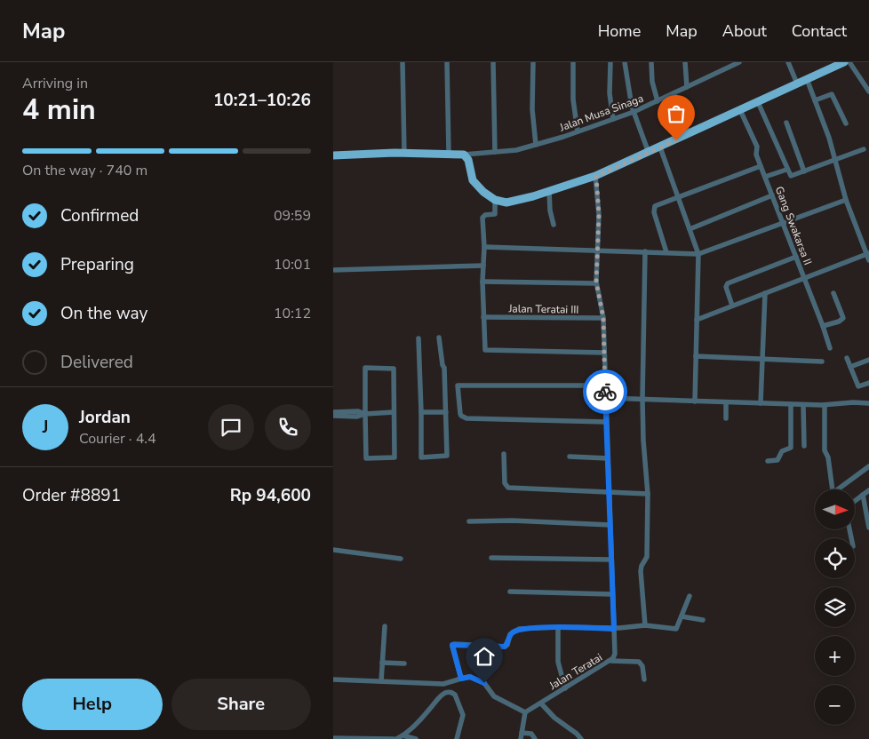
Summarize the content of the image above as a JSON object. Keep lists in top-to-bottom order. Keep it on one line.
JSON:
{"streets":{"street":["Jalan Musa Sinaga","Gang Swakarsa II","Jalan Teratai III","Jalan Teratai"]},"crossings":[["Jalan Teratai III","Jalan Teratai"]],"north":"right","page":{"header":"Map","nav":["Home","Map","About","Contact"],"heading":["4 min","Arriving in","10:21–10:26"],"panel":["Jordan","Courier · 4.4","Order #8891","Rp 94,600"],"bar":"On the way · 740 m","list":[["Confirmed","09:59"],["Preparing","10:01"],["On the way","10:12"],"Delivered"],"round":"J","map_buttons":["+","−"],"buttons":["Help","Share"]}}
